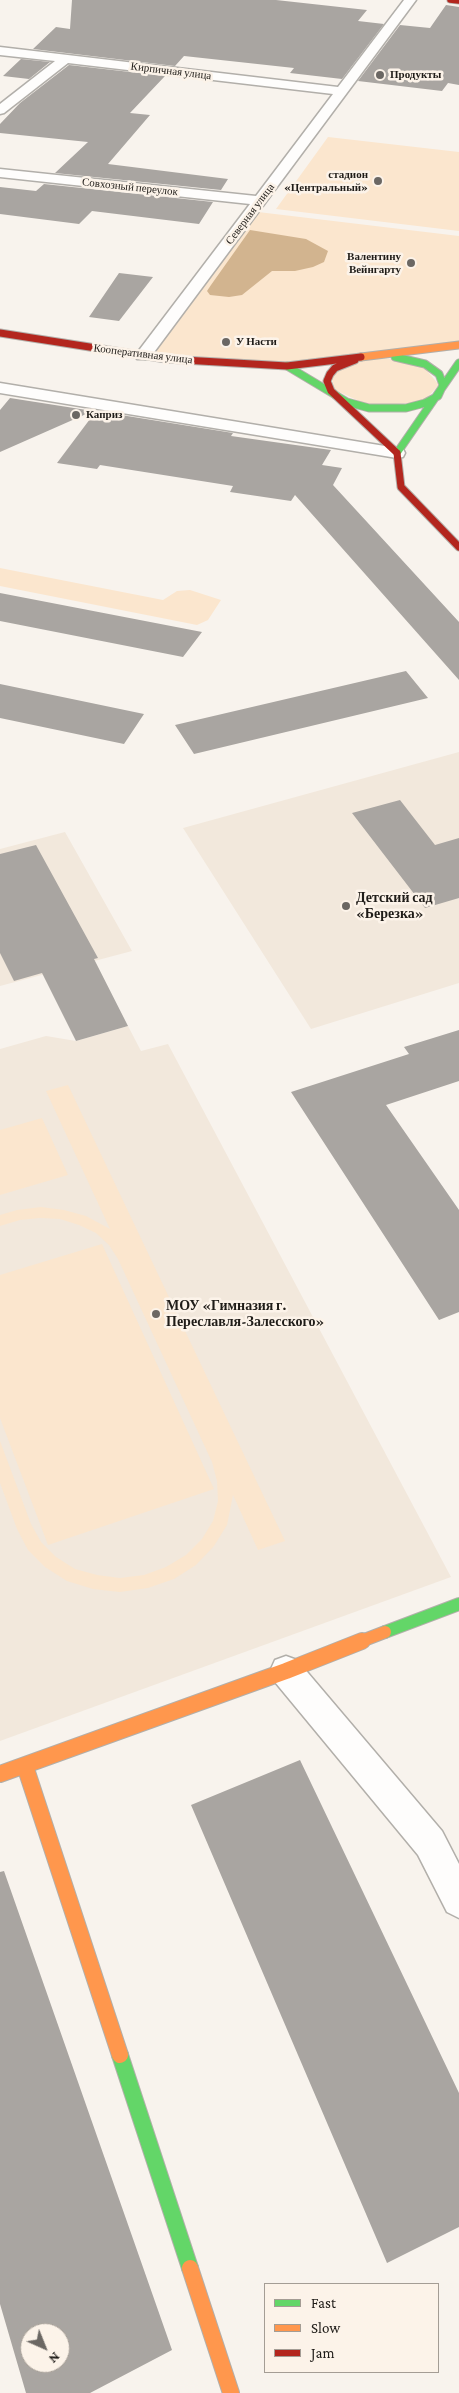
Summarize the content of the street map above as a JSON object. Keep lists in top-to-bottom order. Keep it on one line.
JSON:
{"streets":{"main road":["Кооперативная улица"],"street":["Кирпичная улица","Совхозный переулок","Северная улица"]},"crossings":[["Кирпичная улица","Северная улица"],["Совхозный переулок","Северная улица"],["Северная улица","Кооперативная улица"]],"places":["Продукты","стадион «Центральный»","Валентину Вейнгарту","У Насти","Каприз","Детский сад «Березка»","МОУ «Гимназия г. Переславля-Залесского»"],"legend":["Fast","Slow","Jam"],"north":"bottom right"}
